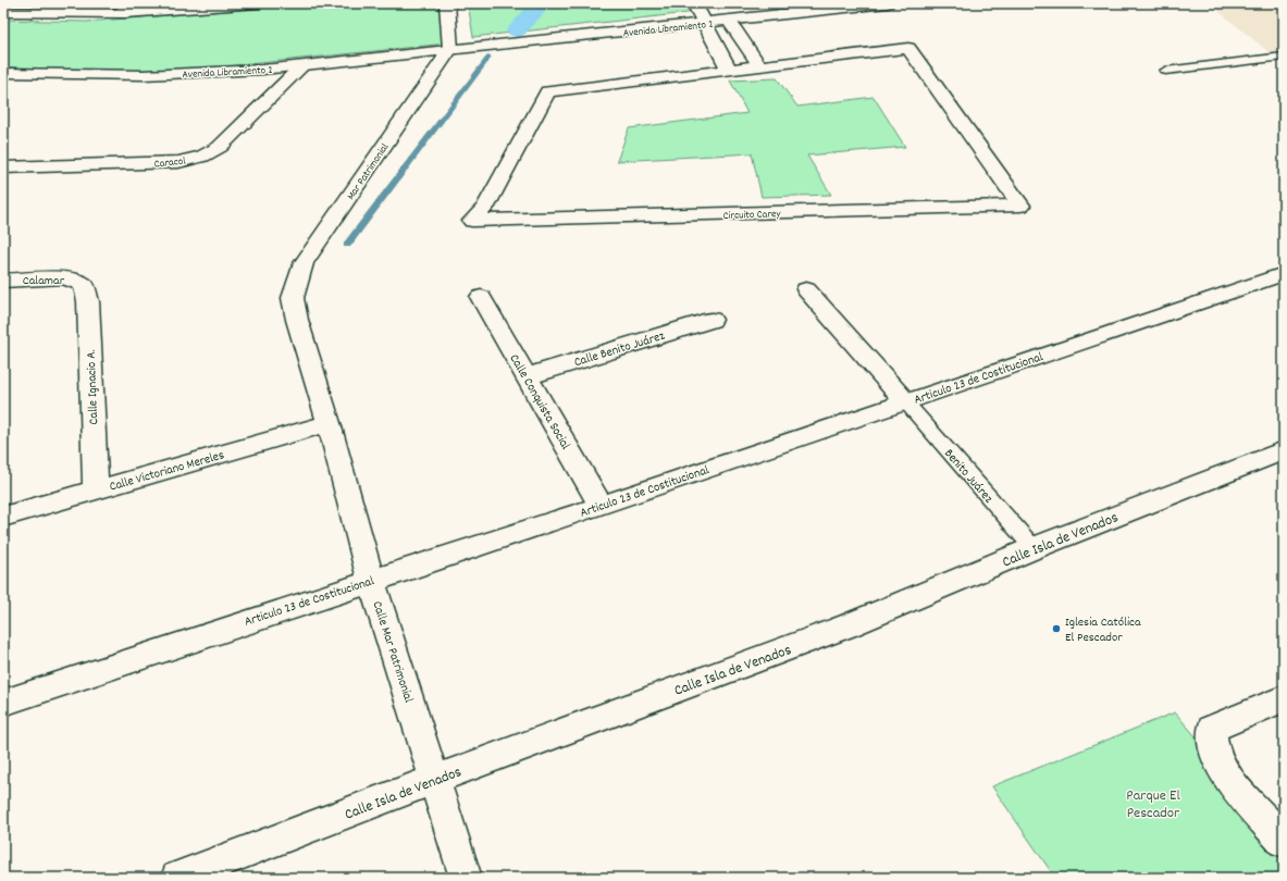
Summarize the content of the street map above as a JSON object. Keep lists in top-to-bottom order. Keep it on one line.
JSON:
{"streets":{"street":["Avenida Libramiento 2","Caracol","Mar Patrimonial","Circuito Carey","Calamar","Calle Benito Juárez","Articulo 23 de Costitucional","Calle Ignacio A.","Calle Conquista Social","Calle Victoriano Mereles","Calle Isla de Venados","Calle Mar Patrimonial"],"lane":["Benito Juárez"]},"crossings":[["Avenida Libramiento 2","Caracol"],["Avenida Libramiento 2","Mar Patrimonial"],["Mar Patrimonial","Calle Mar Patrimonial"],["Calamar","Calle Ignacio A."],["Calle Benito Juárez","Calle Conquista Social"],["Articulo 23 de Costitucional","Calle Conquista Social"],["Articulo 23 de Costitucional","Benito Juárez"],["Articulo 23 de Costitucional","Calle Mar Patrimonial"],["Calle Ignacio A.","Calle Victoriano Mereles"],["Calle Victoriano Mereles","Calle Mar Patrimonial"],["Benito Juárez","Calle Isla de Venados"],["Calle Isla de Venados","Calle Mar Patrimonial"]],"parks":["Parque El Pescador"],"places":["Iglesia Católica El Pescador"]}
